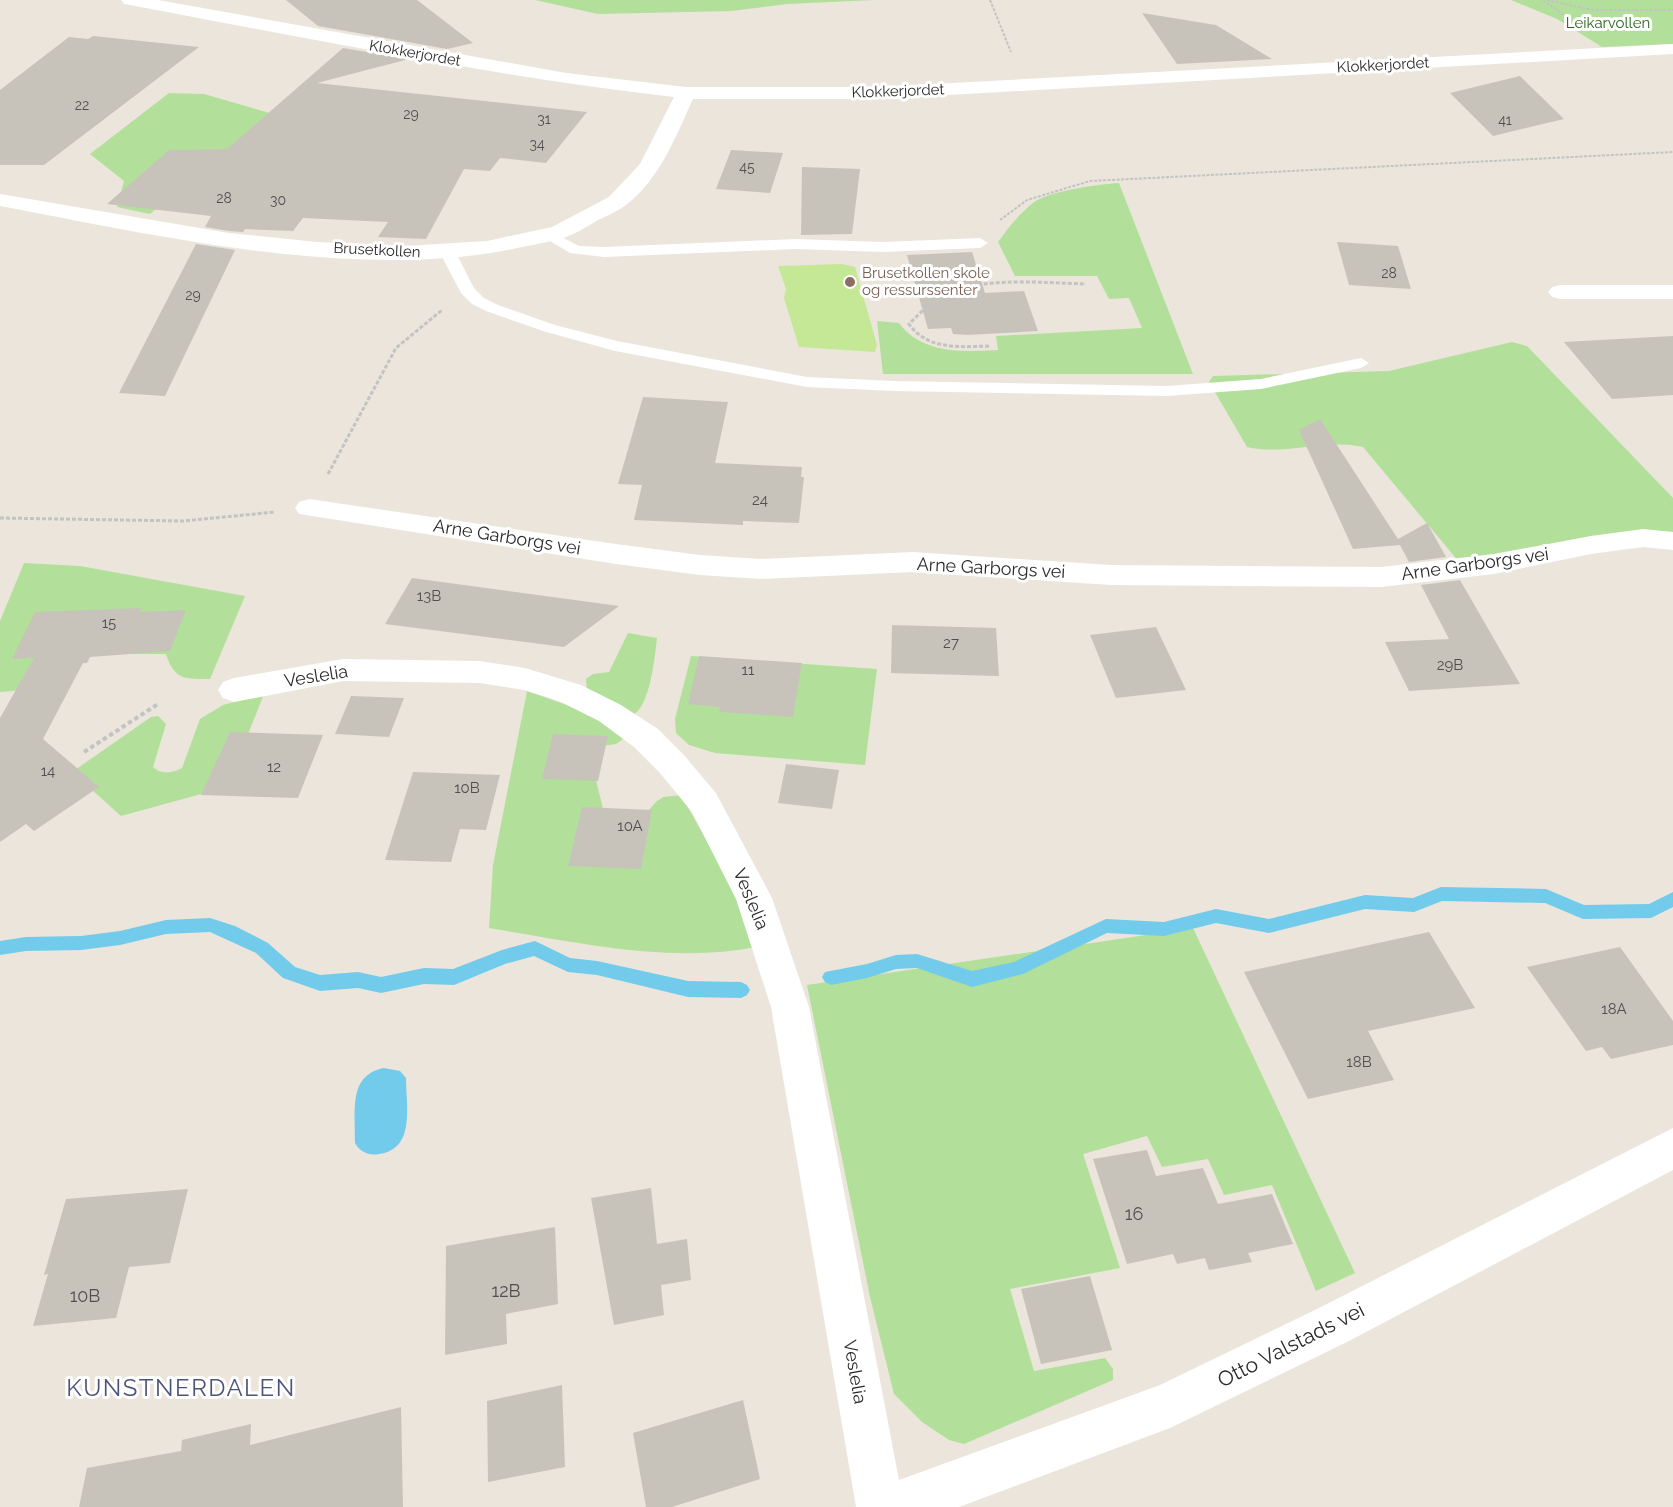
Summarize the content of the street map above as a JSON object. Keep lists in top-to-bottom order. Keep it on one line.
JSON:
{"streets":{"street":["Klokkerjordet","Brusetkollen","Arne Garborgs vei","Veslelia","Otto Valstads vei"]},"crossings":[["Klokkerjordet","Brusetkollen"]],"districts":["KUNSTNERDALEN"],"parks":["Leikarvollen"],"places":["Brusetkollen skole og ressurssenter"],"house_numbers":["22","29","31","41","34","45","28","30","28","29","24","13B","15","27","29B","11","12","14","10B","10A","18A","18B","16","12B","10B"]}
